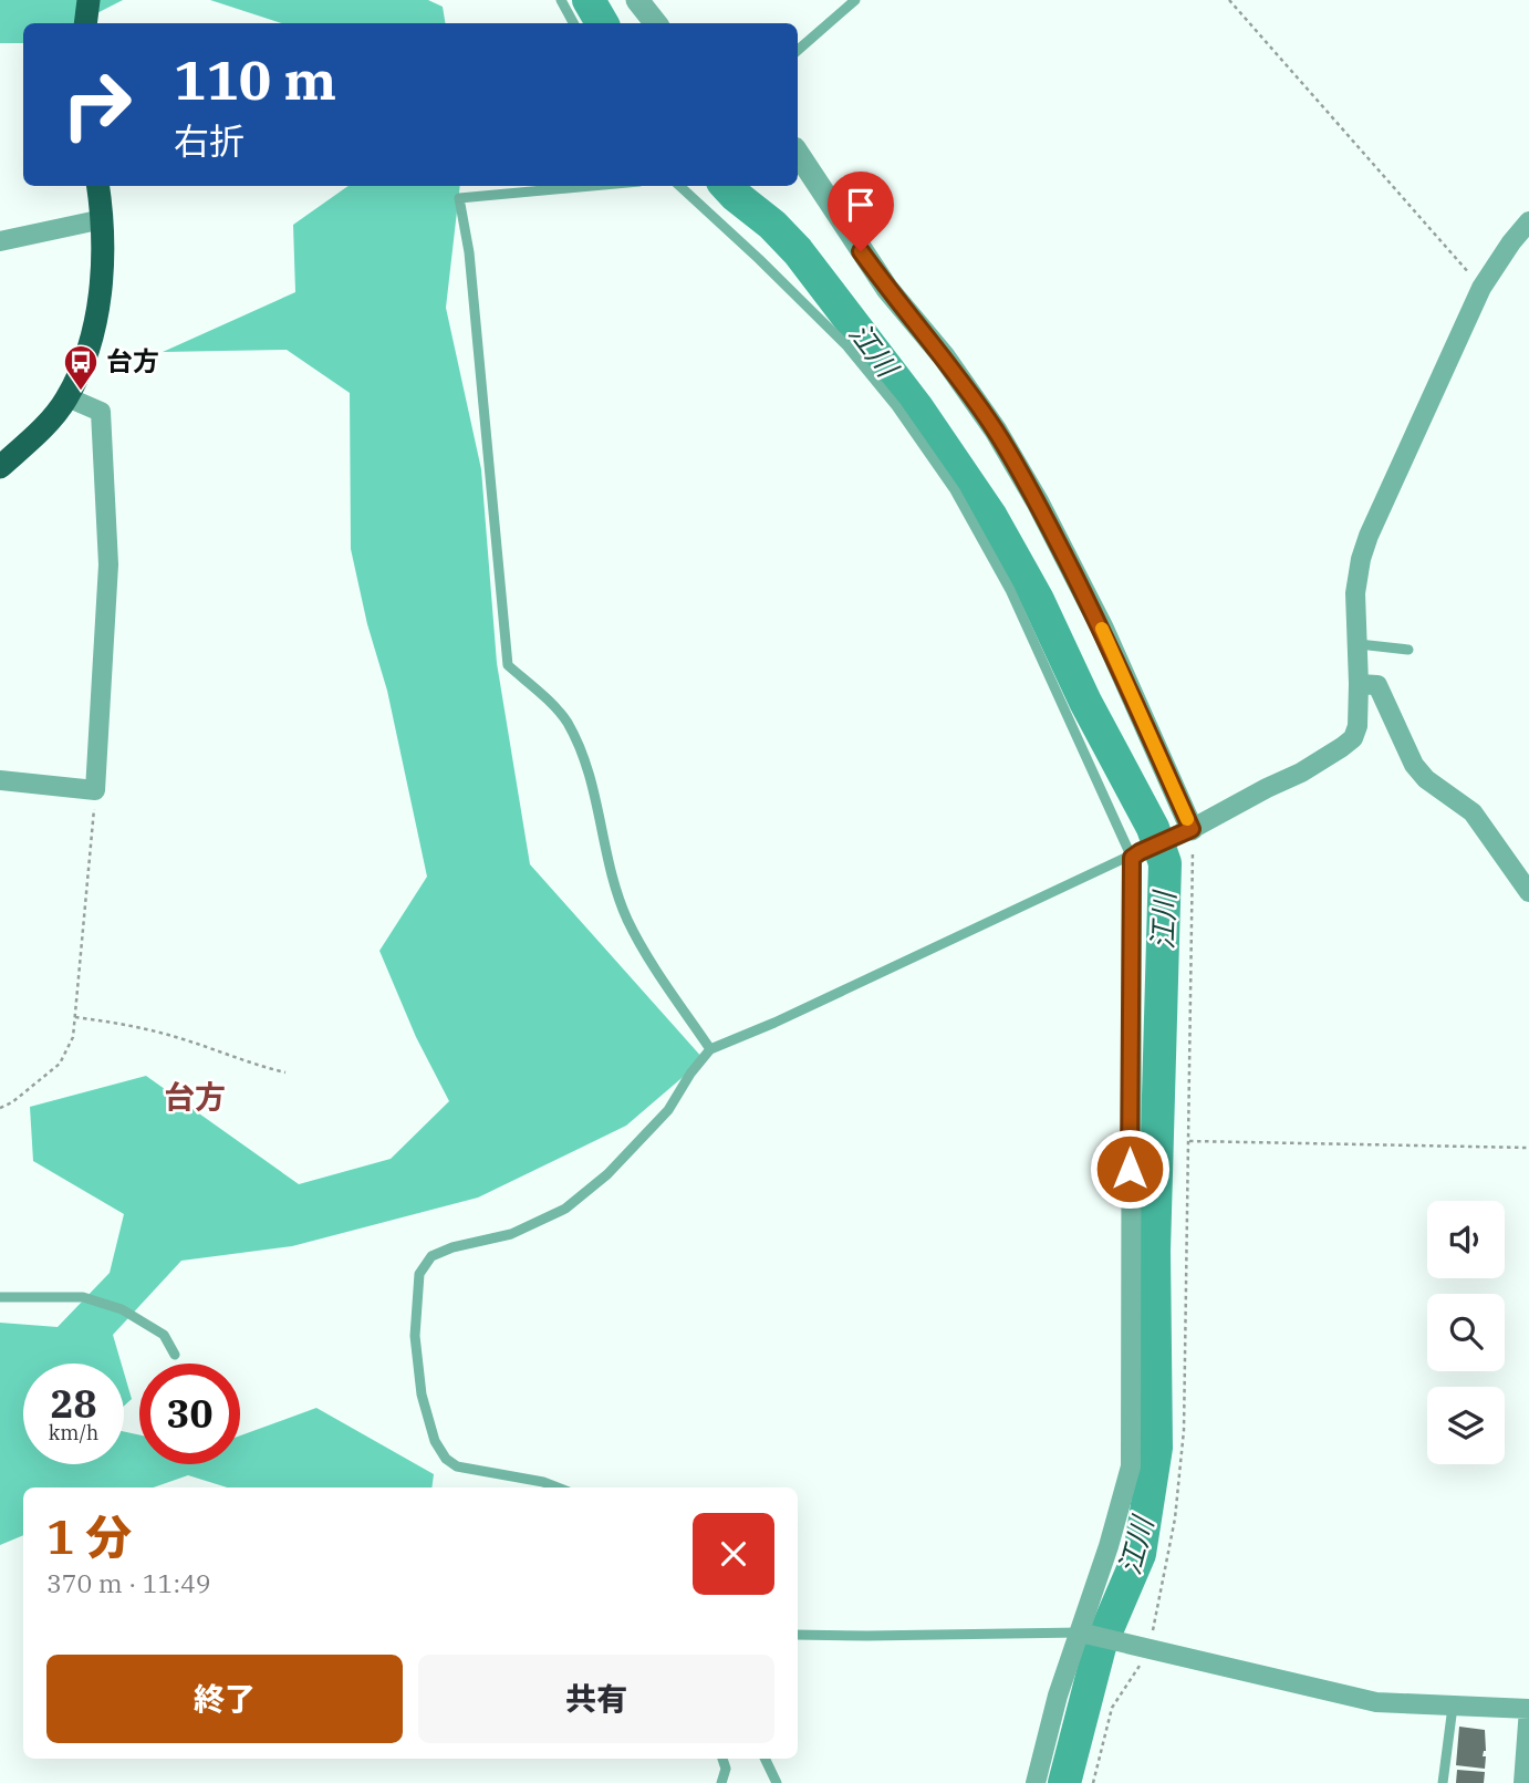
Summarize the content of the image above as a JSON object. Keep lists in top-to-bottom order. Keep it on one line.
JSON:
{"districts":["台方"],"water":["江川"],"places":{"bus stop":["台方"]},"page":{"turn":["110 m","右折"],"speed":"28 km/h","limit":"30","heading":["1 分","370 m · 11:49"],"buttons":["終了","共有"]}}
